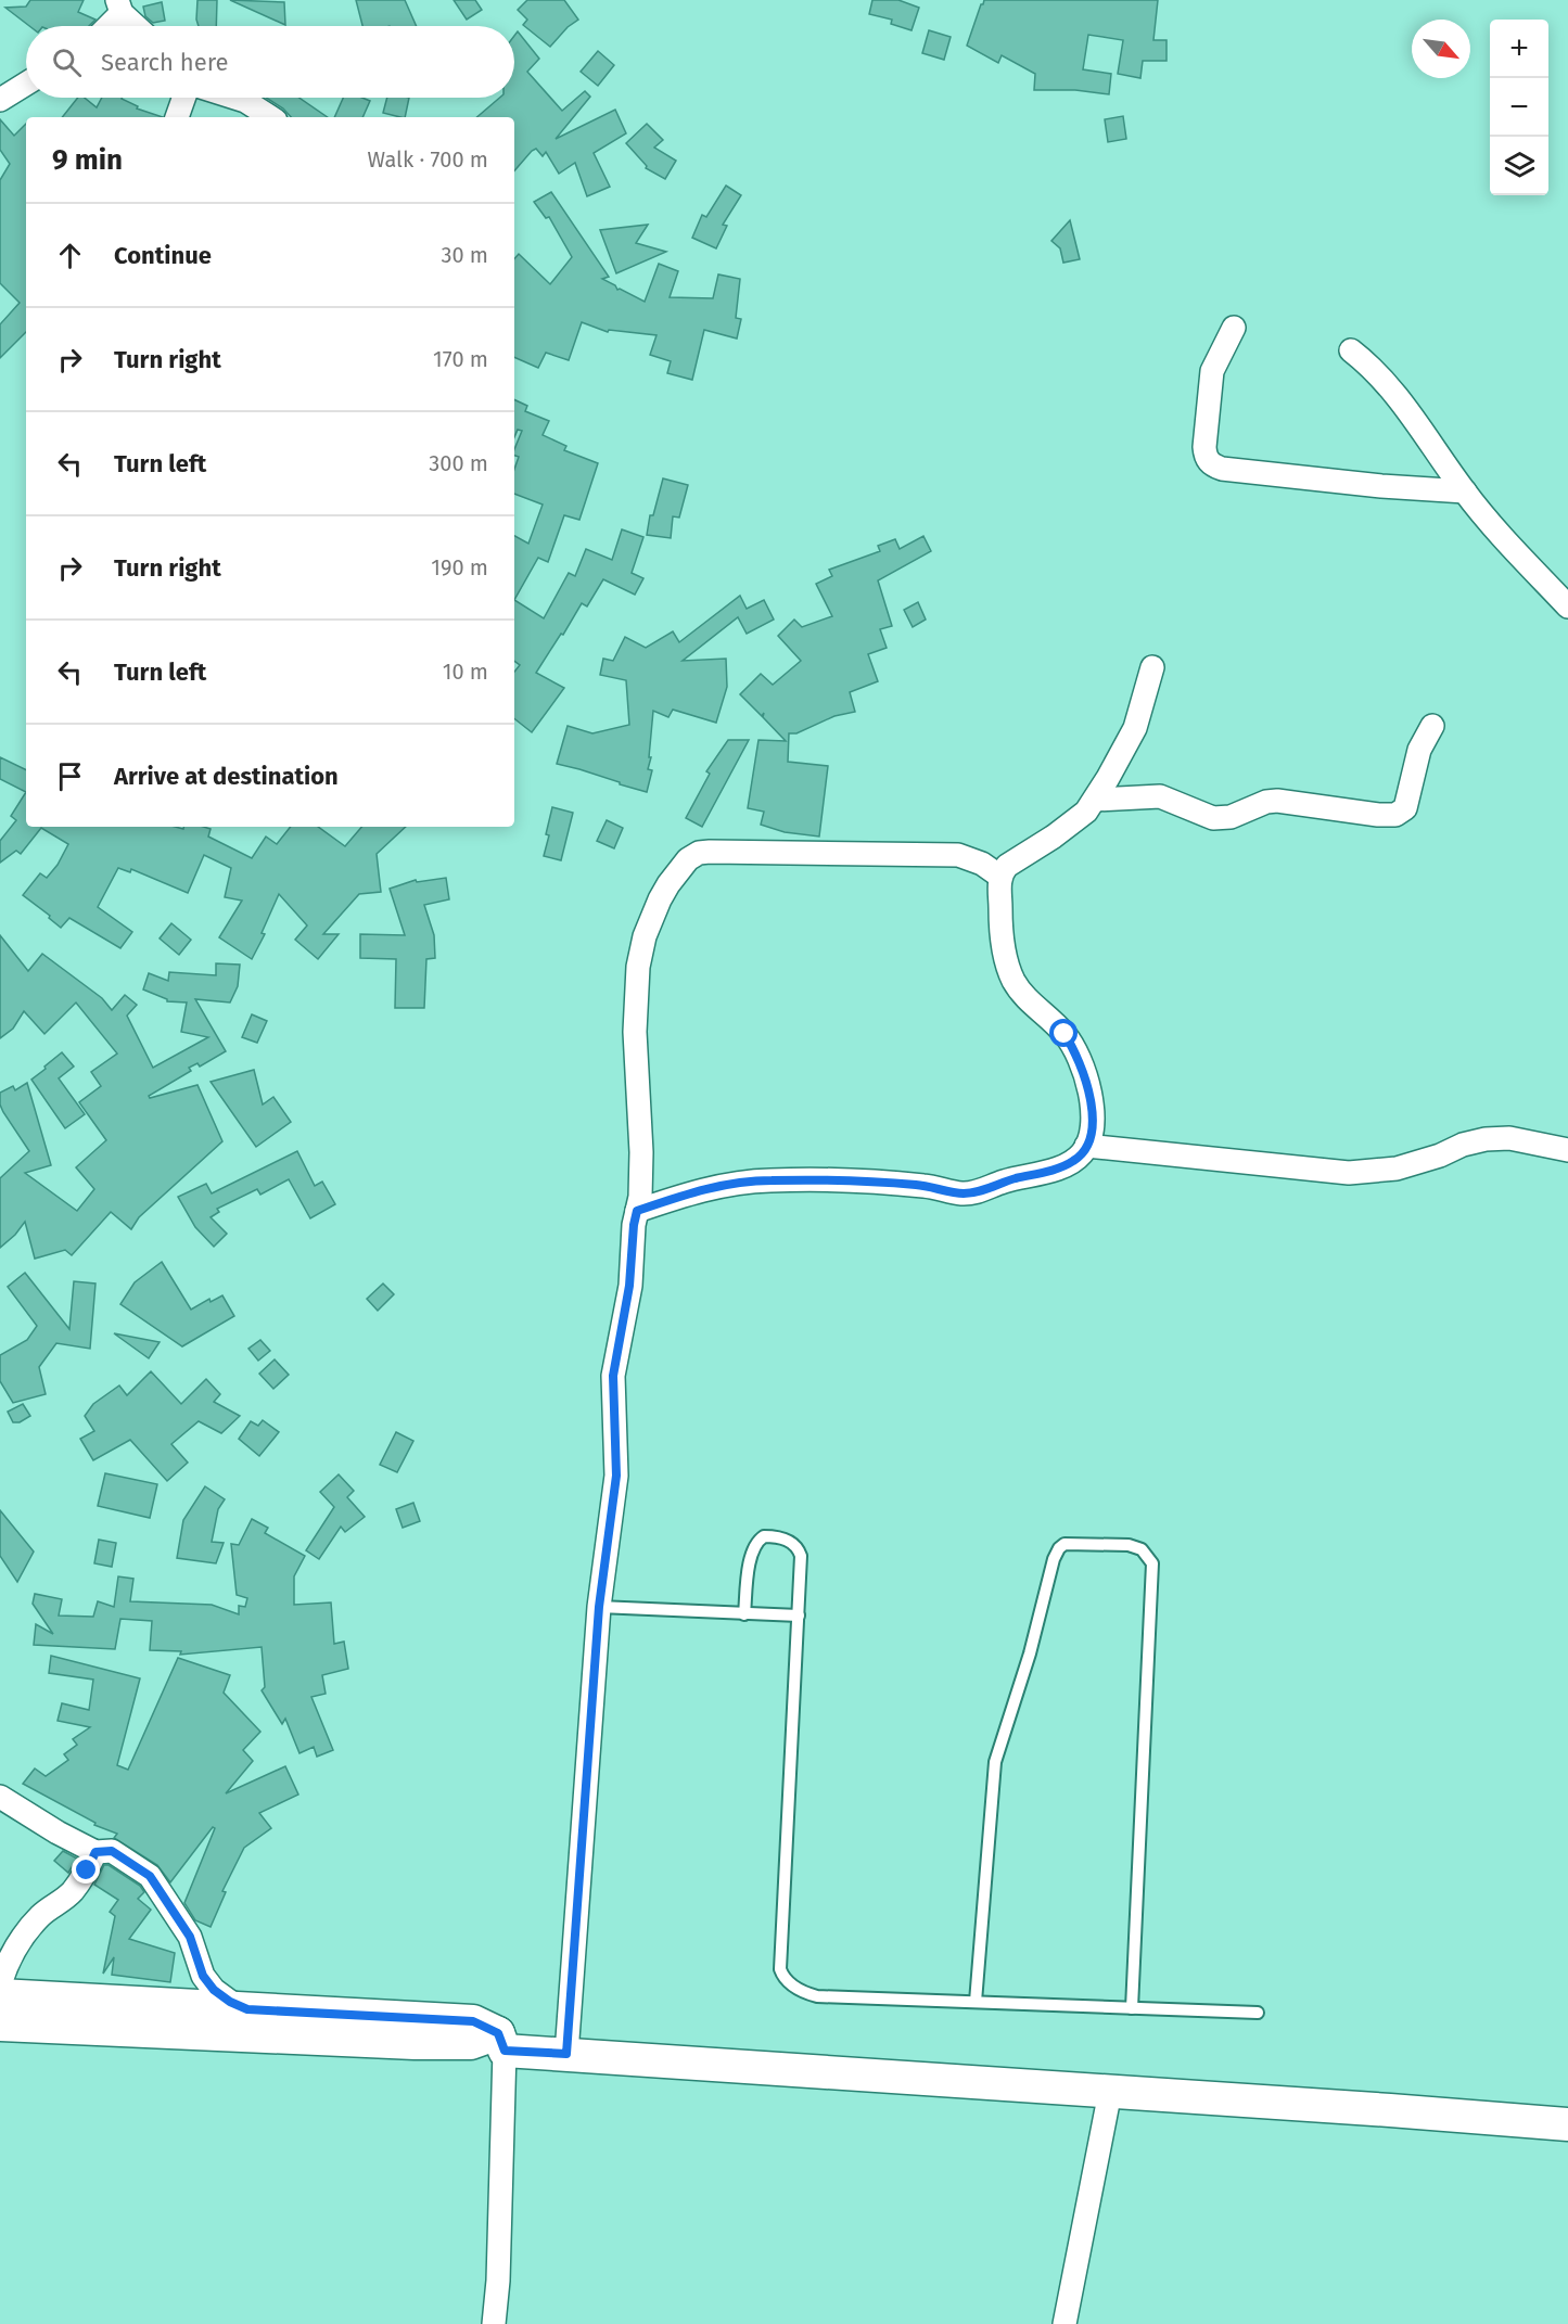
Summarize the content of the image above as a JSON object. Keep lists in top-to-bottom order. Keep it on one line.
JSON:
{"north":"bottom right","page":{"map_buttons":["+","−"],"search":"Search here","heading":["9 min","Walk · 700 m"],"list":[["Continue","30 m"],["Turn right","170 m"],["Turn left","300 m"],["Turn right","190 m"],["Turn left","10 m"],"Arrive at destination"]}}
